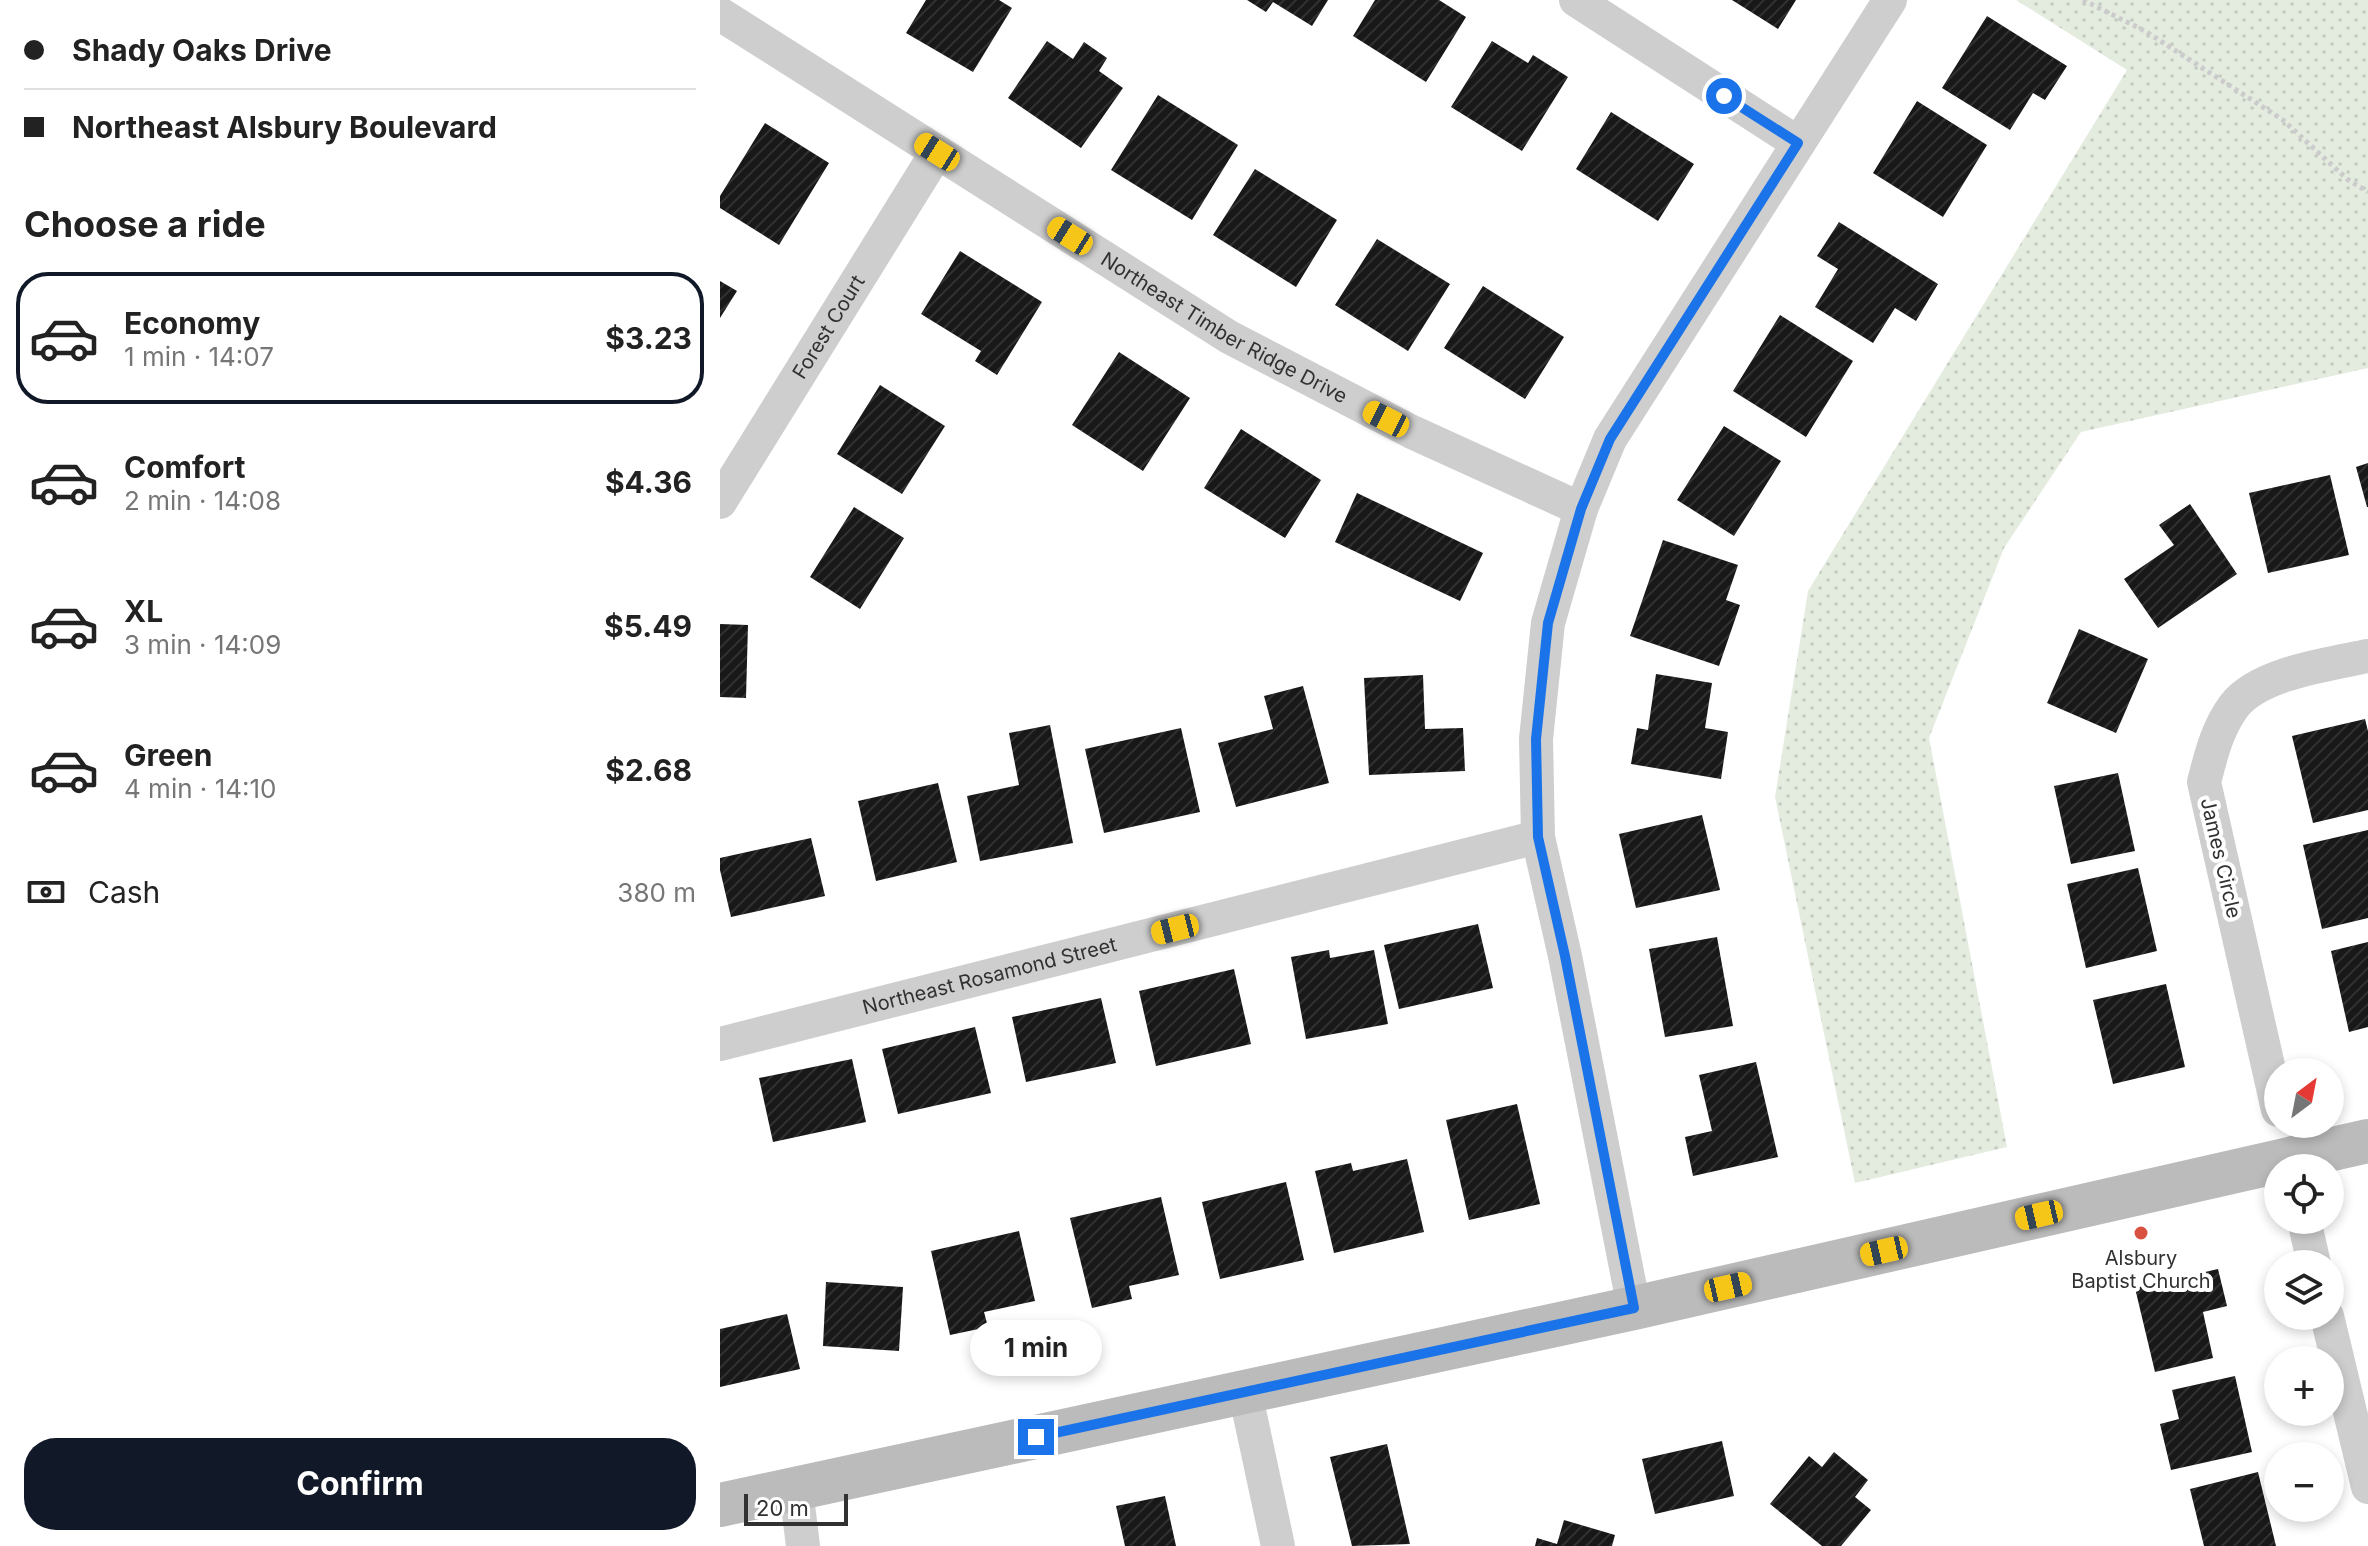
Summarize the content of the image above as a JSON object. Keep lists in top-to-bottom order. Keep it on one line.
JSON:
{"streets":{"street":["Forest Court","Northeast Timber Ridge Drive","James Circle","Northeast Rosamond Street"]},"crossings":[["Forest Court","Northeast Timber Ridge Drive"]],"places":["Alsbury Baptist Church"],"scale_bar":"20 m","north":"top right","page":{"banner":["Shady Oaks Drive","Northeast Alsbury Boulevard"],"heading":"Choose a ride","list":[{"name":"Economy","note":"1 min · 14:07","value":"$3.23"},{"name":"Comfort","note":"2 min · 14:08","value":"$4.36"},{"name":"XL","note":"3 min · 14:09","value":"$5.49"},{"name":"Green","note":"4 min · 14:10","value":"$2.68"}],"pay":["Cash","380 m"],"map_buttons":["+","−"],"bubble":"1 min","buttons":"Confirm","scale":"20 m"}}
